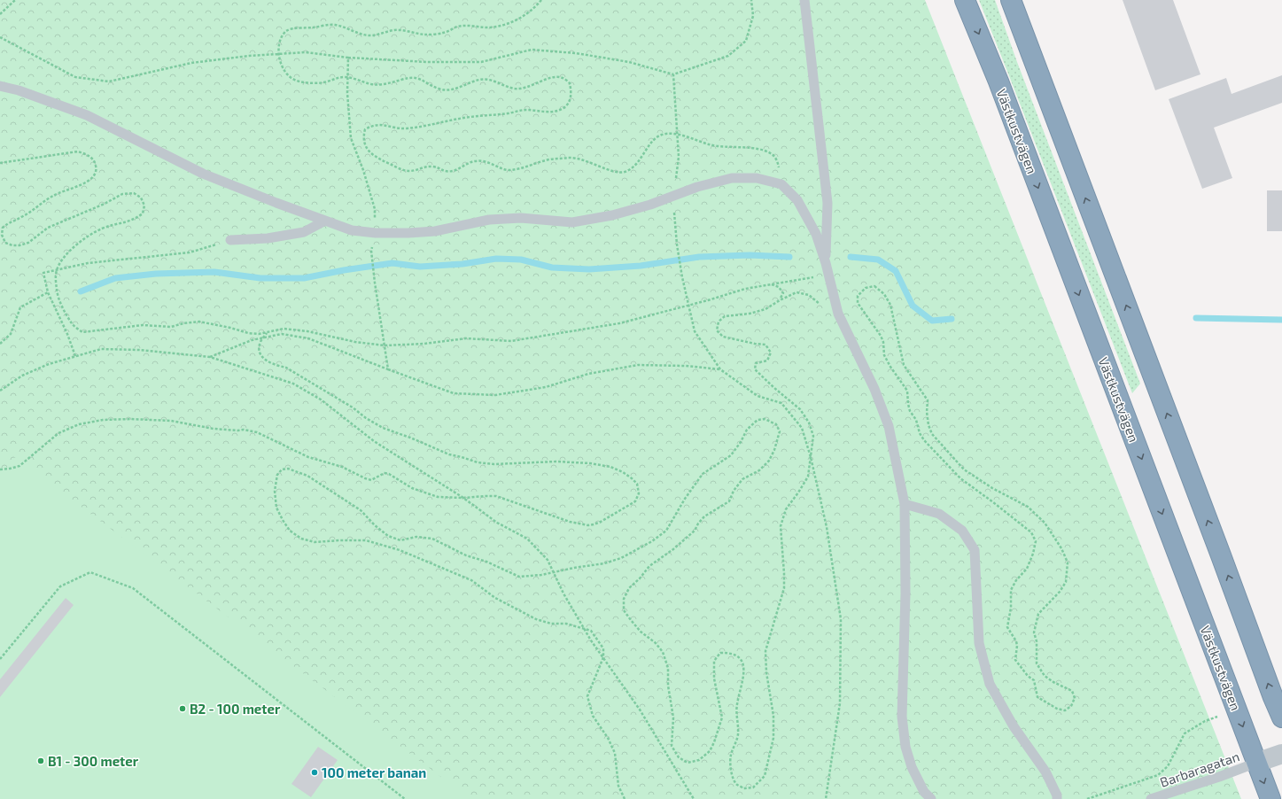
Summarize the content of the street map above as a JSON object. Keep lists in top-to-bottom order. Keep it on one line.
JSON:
{"streets":{"highway":["Västkustvägen"],"lane":["Barbaragatan"]},"crossings":[["Västkustvägen","Barbaragatan"]],"places":["B2 - 100 meter","B1 - 300 meter","100 meter banan"]}
